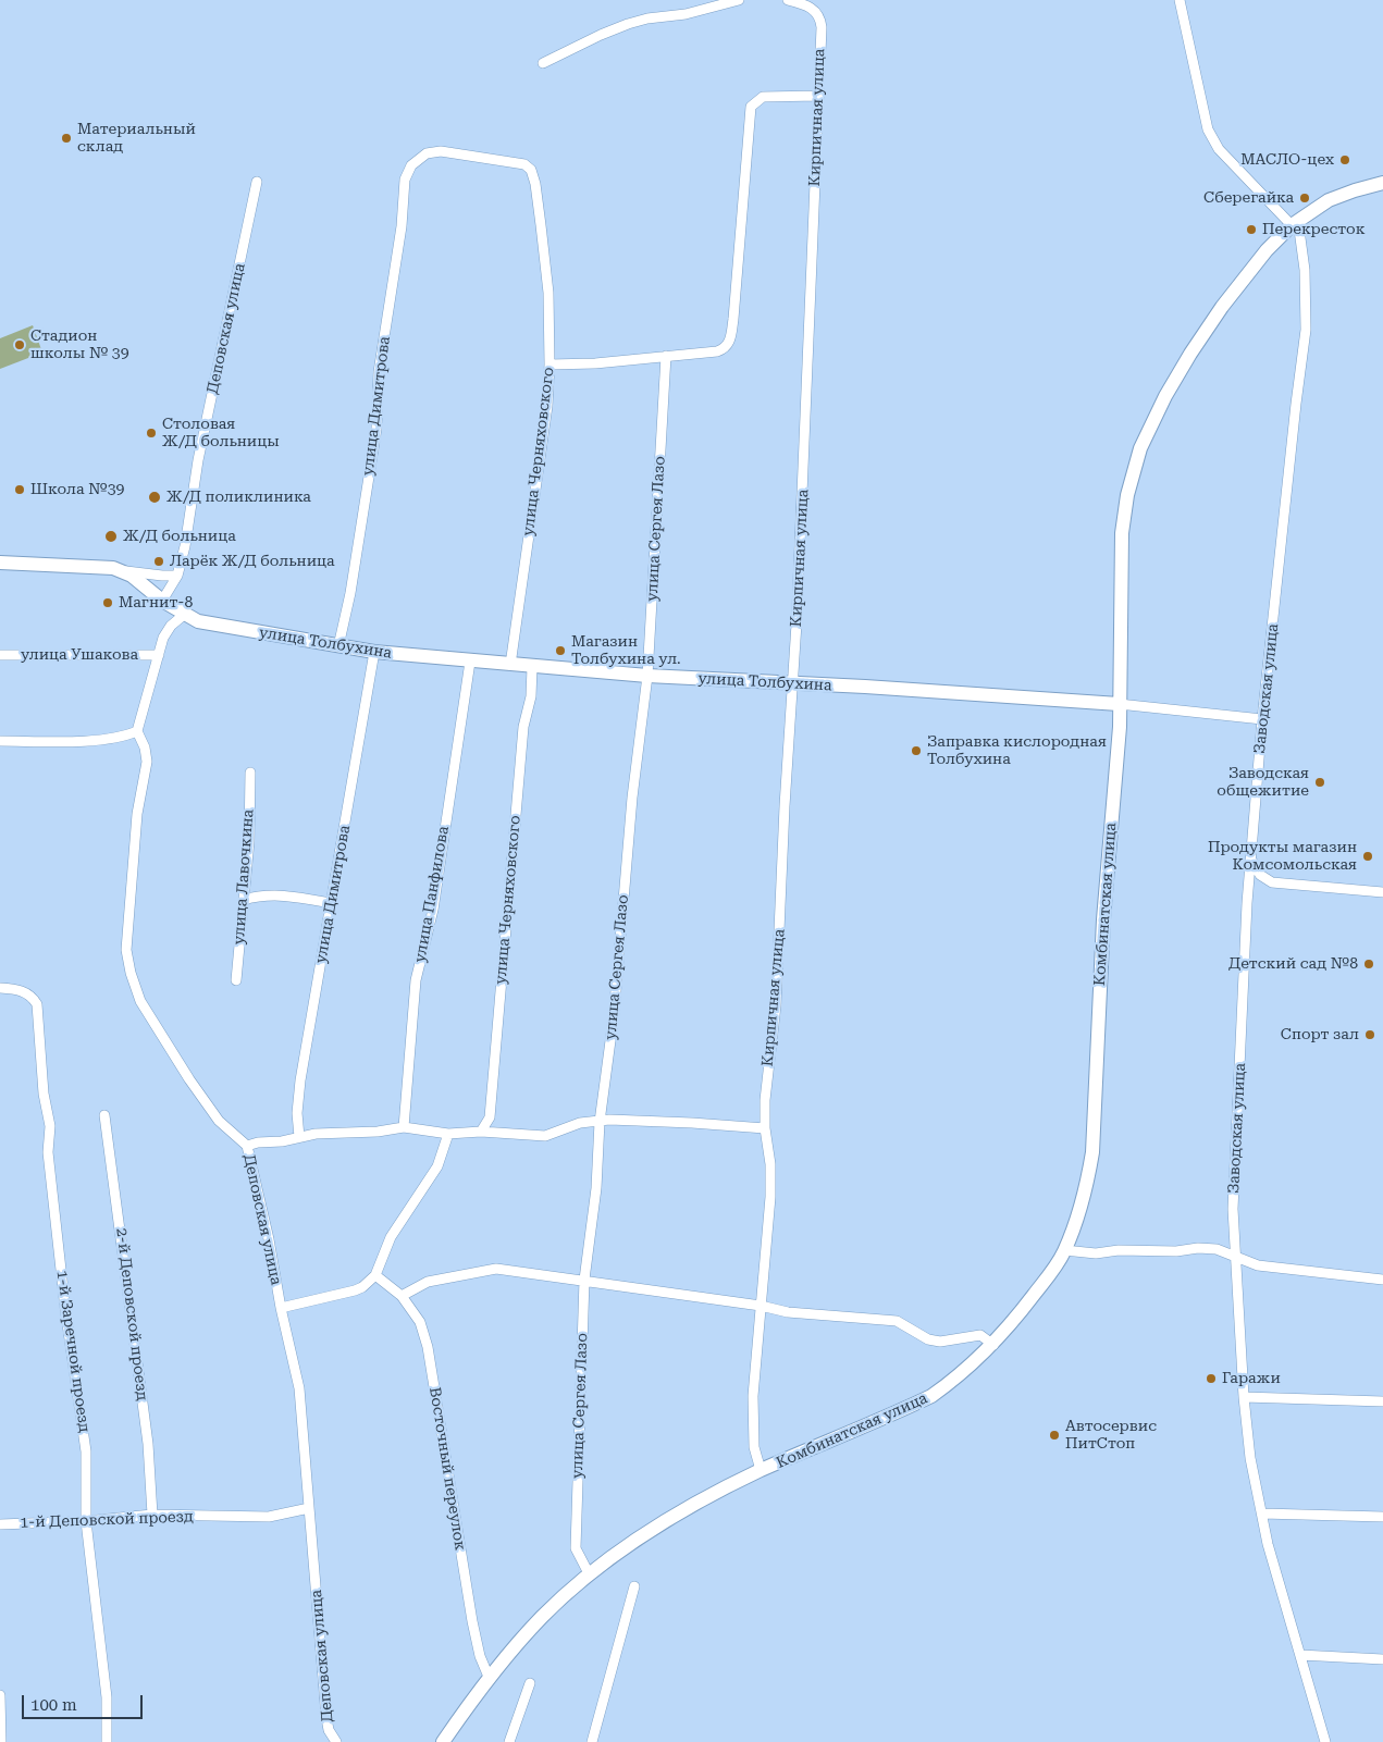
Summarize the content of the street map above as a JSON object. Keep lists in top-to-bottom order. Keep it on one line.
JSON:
{"streets":{"main road":["улица Толбухина","Комбинатская улица"],"street":["Кирпичная улица","Деповская улица","улица Димитрова","улица Черняховского","улица Сергея Лазо","улица Ушакова","Заводская улица","улица Лавочкина","улица Панфилова","2-й Деповской проезд","1-й Заречной проезд","Восточный переулок","1-й Деповской проезд"]},"crossings":[["Кирпичная улица","улица Толбухина"],["Деповская улица","улица Толбухина"],["Деповская улица","1-й Деповской проезд"],["улица Димитрова","улица Черняховского"],["улица Димитрова","улица Толбухина"],["улица Черняховского","улица Толбухина"],["улица Сергея Лазо","улица Толбухина"],["улица Сергея Лазо","Комбинатская улица"],["улица Толбухина","Заводская улица"],["улица Толбухина","улица Панфилова"],["улица Толбухина","Комбинатская улица"],["Заводская улица","Комбинатская улица"],["Комбинатская улица","Восточный переулок"],["2-й Деповской проезд","1-й Деповской проезд"],["1-й Заречной проезд","1-й Деповской проезд"]],"places":["Материальный склад","МАСЛО-цех","Сберегайка","Перекресток","Стадион школы № 39","Столовая Ж/Д больницы","Школа №39","Ж/Д поликлиника","Ж/Д больница","Ларёк Ж/Д больница","Магнит-8","Магазин Толбухина ул.","Заправка кислородная Толбухина","Заводская общежитие","Продукты магазин Комсомольская","Детский сад №8","Спорт зал","Гаражи","Автосервис ПитСтоп"],"scale_bar":"100 m"}
